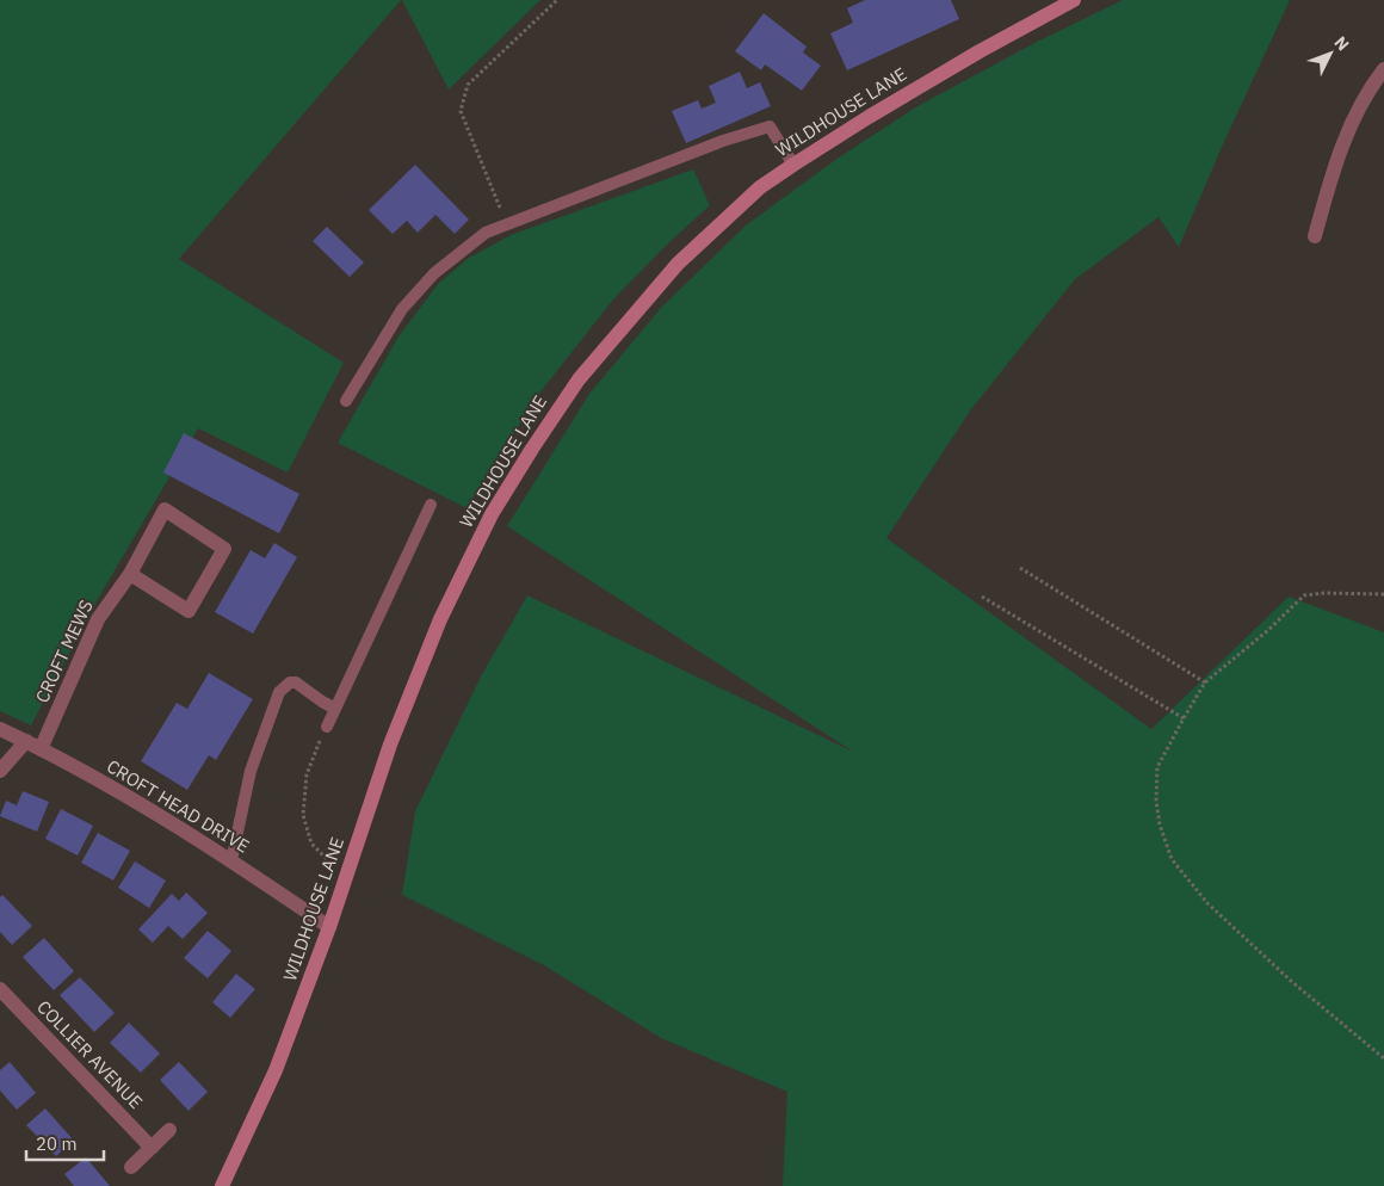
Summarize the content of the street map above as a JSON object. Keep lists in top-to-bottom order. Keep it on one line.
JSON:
{"streets":{"main road":["WILDHOUSE LANE"],"street":["CROFT MEWS","CROFT HEAD DRIVE","COLLIER AVENUE"]},"crossings":[["WILDHOUSE LANE","CROFT HEAD DRIVE"],["CROFT MEWS","CROFT HEAD DRIVE"]],"scale_bar":"20 m","north":"top right"}
